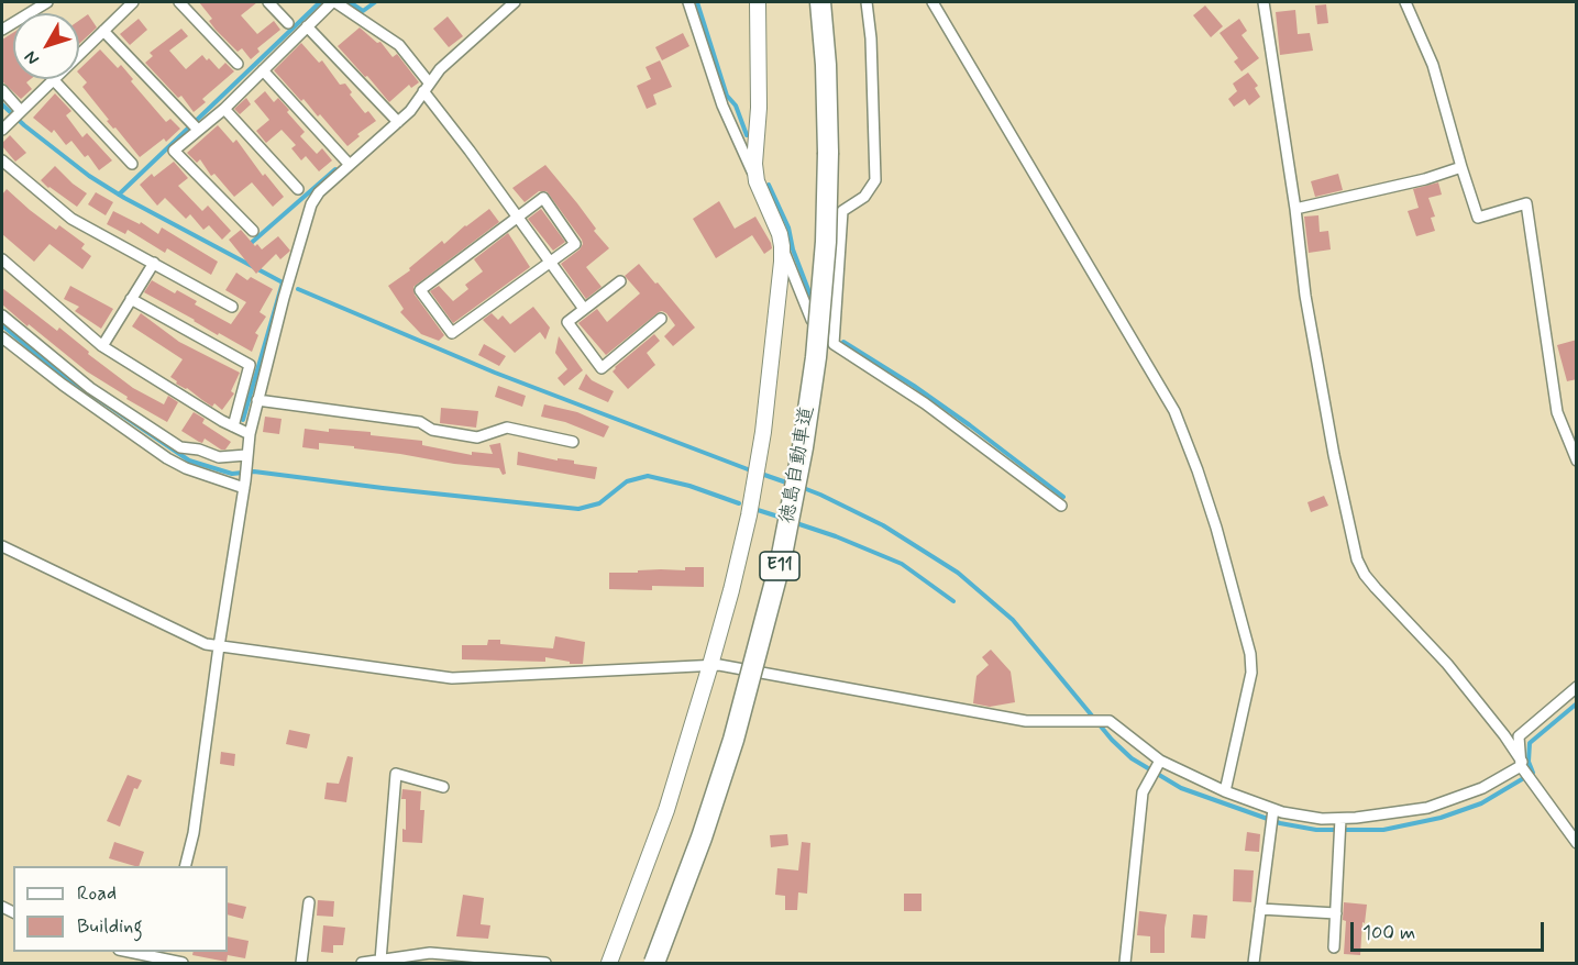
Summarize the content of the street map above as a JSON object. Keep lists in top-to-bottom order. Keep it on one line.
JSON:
{"streets":{"highway":["徳島自動車道","E11"]},"legend":["Road","Building"],"scale_bar":"100 m","north":"bottom left"}
